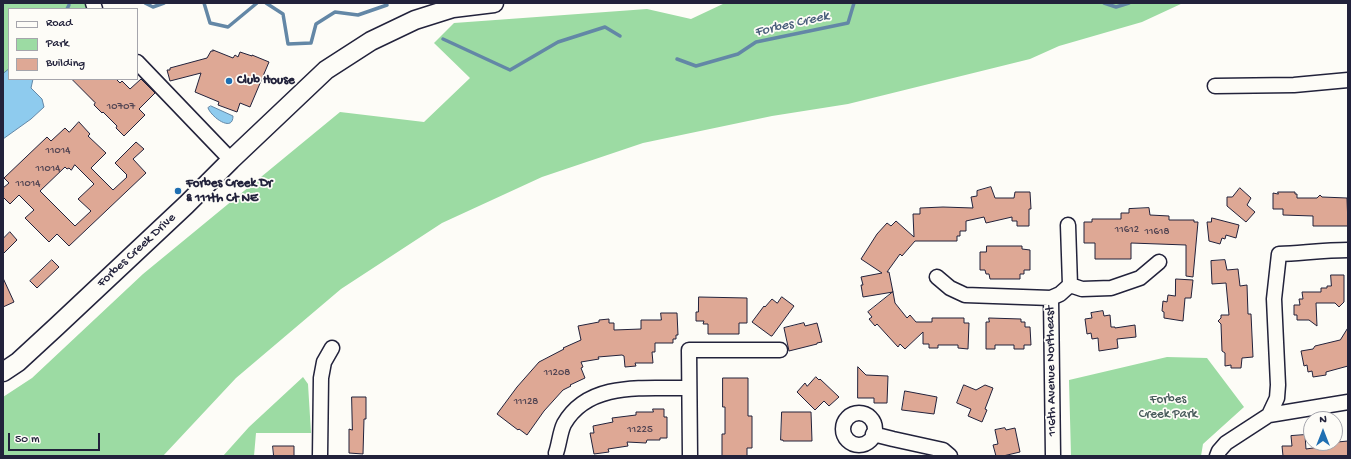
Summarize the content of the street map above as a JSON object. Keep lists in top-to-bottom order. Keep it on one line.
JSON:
{"streets":{"street":["Forbes Creek Drive","116th Avenue Northeast"]},"water":["Forbes Creek"],"parks":["Forbes Creek Park"],"places":["Club House","Forbes Creek Dr & 111th Ct NE"],"house_numbers":["10707","11014","11014","11014","11612","11618","11208","11128","11225"],"legend":["Road","Park","Building"],"scale_bar":"50 m","north":"top"}
